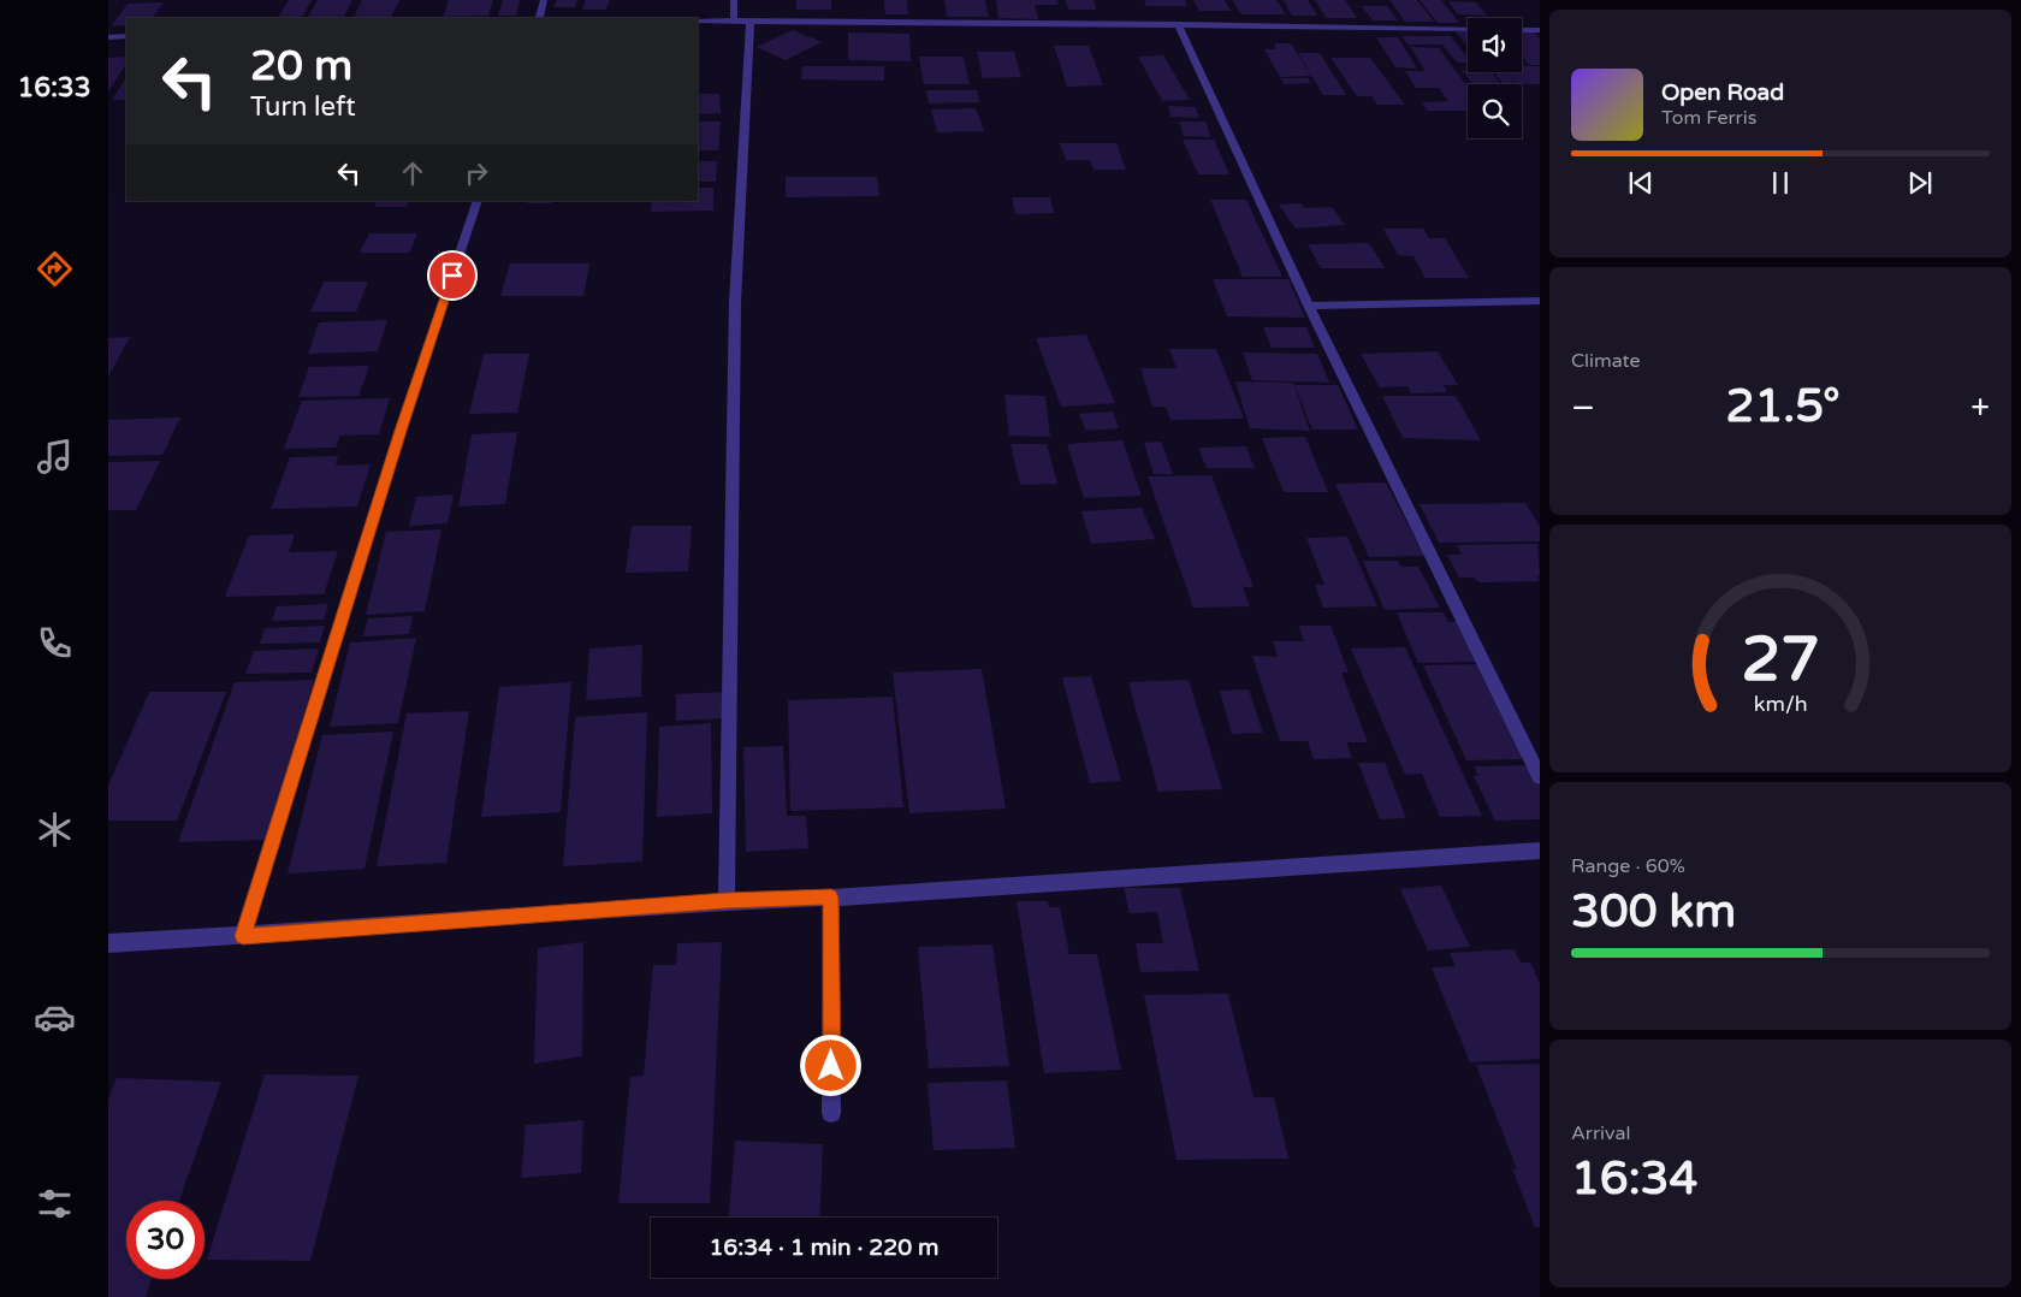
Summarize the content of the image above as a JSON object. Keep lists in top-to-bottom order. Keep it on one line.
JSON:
{"page":{"tabs":"16:33","turn":["20 m","Turn left"],"song":["Open Road","Tom Ferris"],"tile":["Climate",["Range · 60%","300 km"],["Arrival","16:34"]],"heat":["−","21.5°","+"],"limit":"30","trip":"16:34 · 1 min · 220 m","gauge":["27","km/h"]}}
